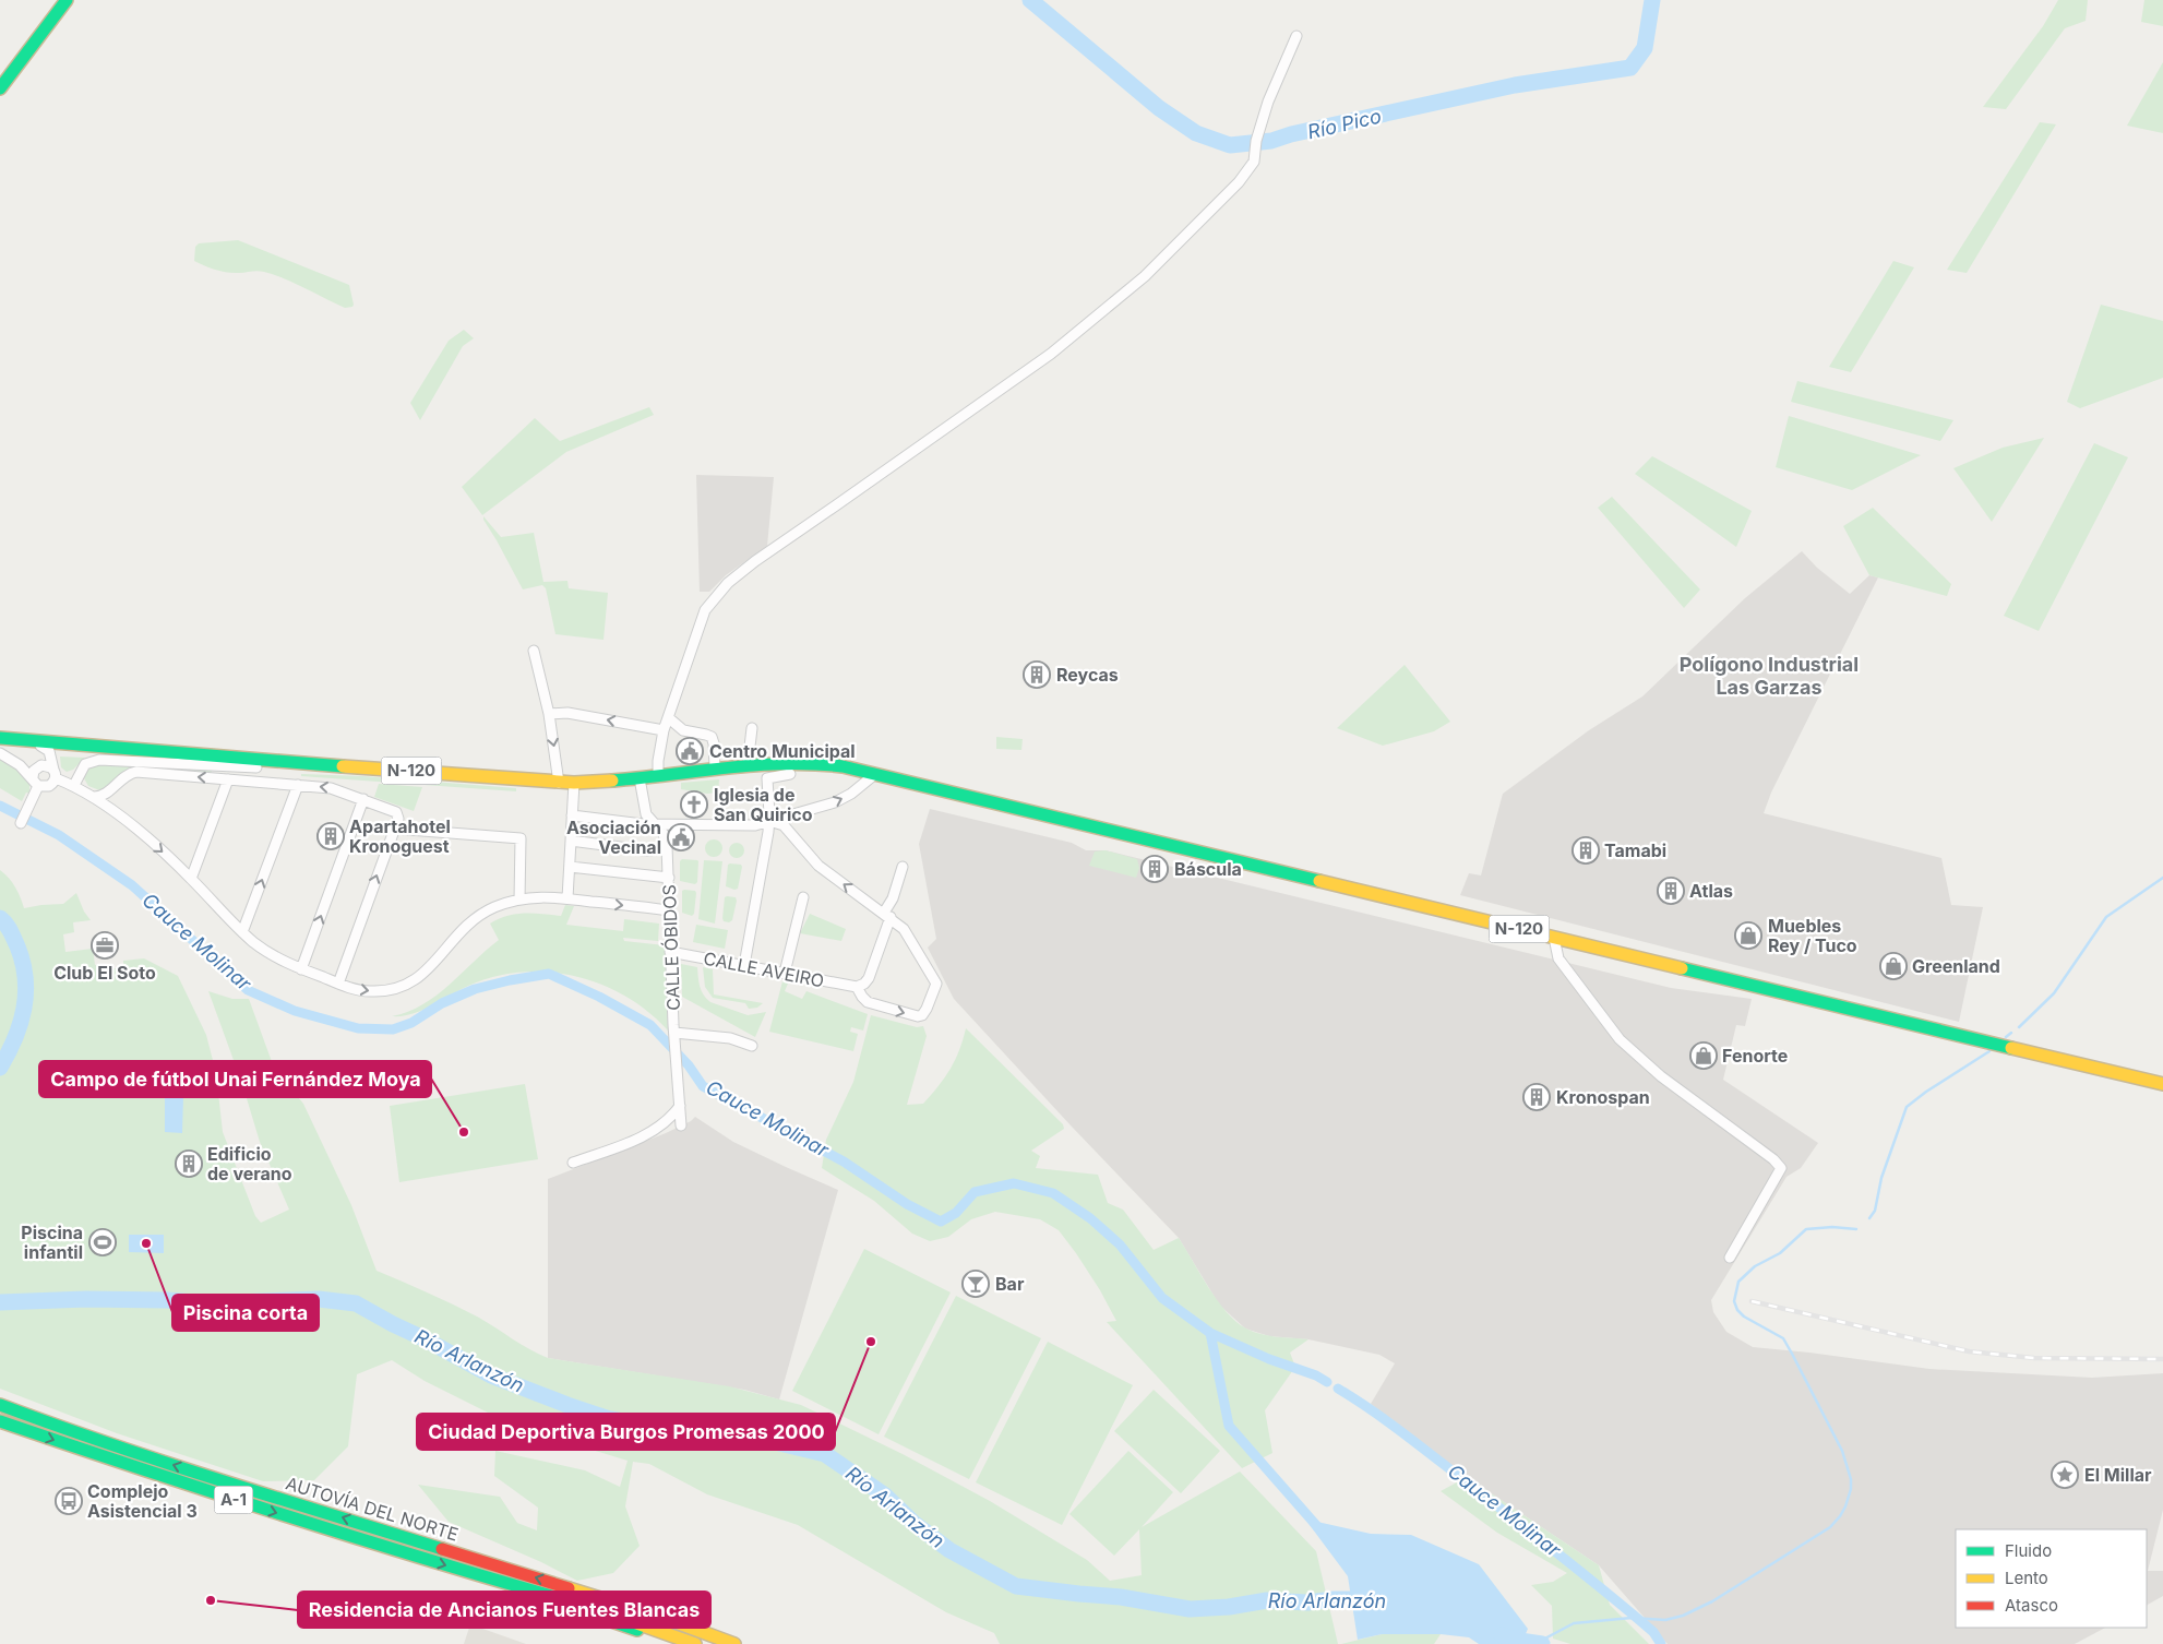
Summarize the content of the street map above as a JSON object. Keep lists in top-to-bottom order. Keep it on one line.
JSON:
{"streets":{"highway":["N-120","A-1","AUTOVÍA DEL NORTE"],"street":["CALLE ÓBIDOS","CALLE AVEIRO"]},"crossings":[["N-120","CALLE ÓBIDOS"],["CALLE ÓBIDOS","CALLE AVEIRO"],["A-1","AUTOVÍA DEL NORTE"]],"districts":["Polígono Industrial Las Garzas"],"water":["Río Pico","Cauce Molinar","Río Arlanzón"],"places":{"building":["Reycas","Apartahotel Kronoguest","Tamabi","Báscula","Atlas","Kronospan","Edificio de verano"],"public building":["Centro Municipal","Asociación Vecinal"],"church":["Iglesia de San Quirico"],"shop":["Muebles Rey / Tuco","Greenland","Fenorte"],"office":["Club El Soto"],"other":["Campo de fútbol Unai Fernández Moya","Piscina corta","Ciudad Deportiva Burgos Promesas 2000","Residencia de Ancianos Fuentes Blancas"],"sports":["Piscina infantil"],"bar":["Bar"],"place":["El Millar"],"bus stop":["Complejo Asistencial 3"]},"legend":["Fluido","Lento","Atasco"]}
